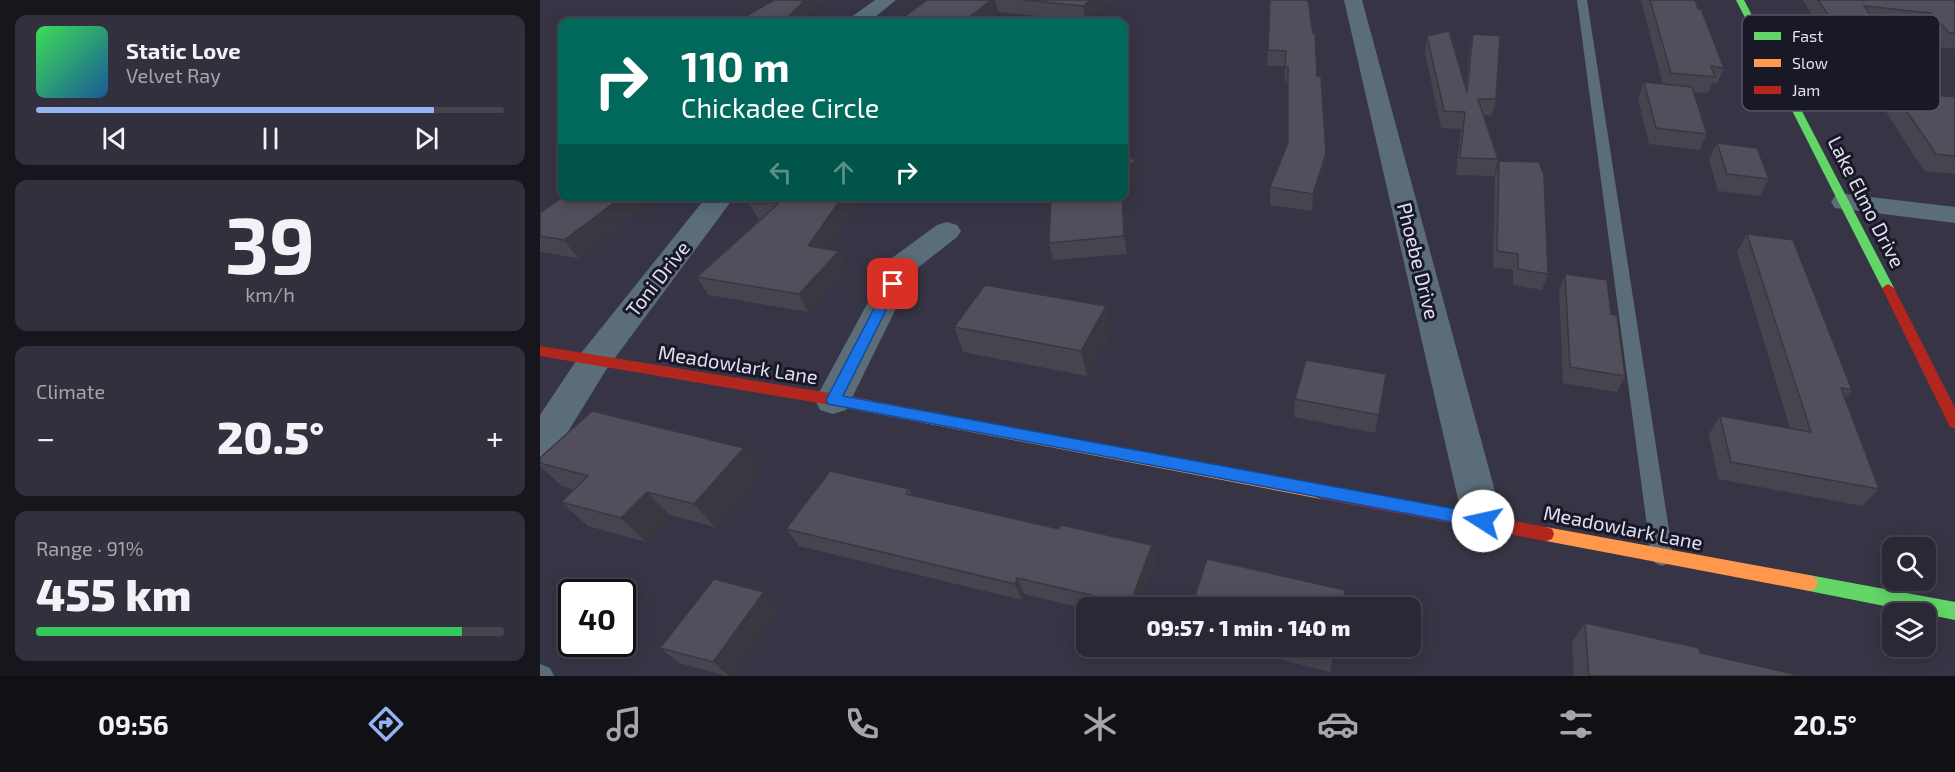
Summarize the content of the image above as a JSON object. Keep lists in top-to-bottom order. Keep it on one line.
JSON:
{"streets":{"street":["Lake Elmo Drive","Phoebe Drive","Toni Drive","Meadowlark Lane"]},"crossings":[["Phoebe Drive","Meadowlark Lane"],["Toni Drive","Meadowlark Lane"]],"legend":["Fast","Slow","Jam"],"page":{"turn":["110 m","Chickadee Circle"],"song":["Static Love","Velvet Ray"],"tile":[["39","km/h"],"Climate",["Range · 91%","455 km"]],"heat":["−","20.5°","+"],"limit":"40","trip":"09:57 · 1 min · 140 m","tabs":["09:56","20.5°"]}}
